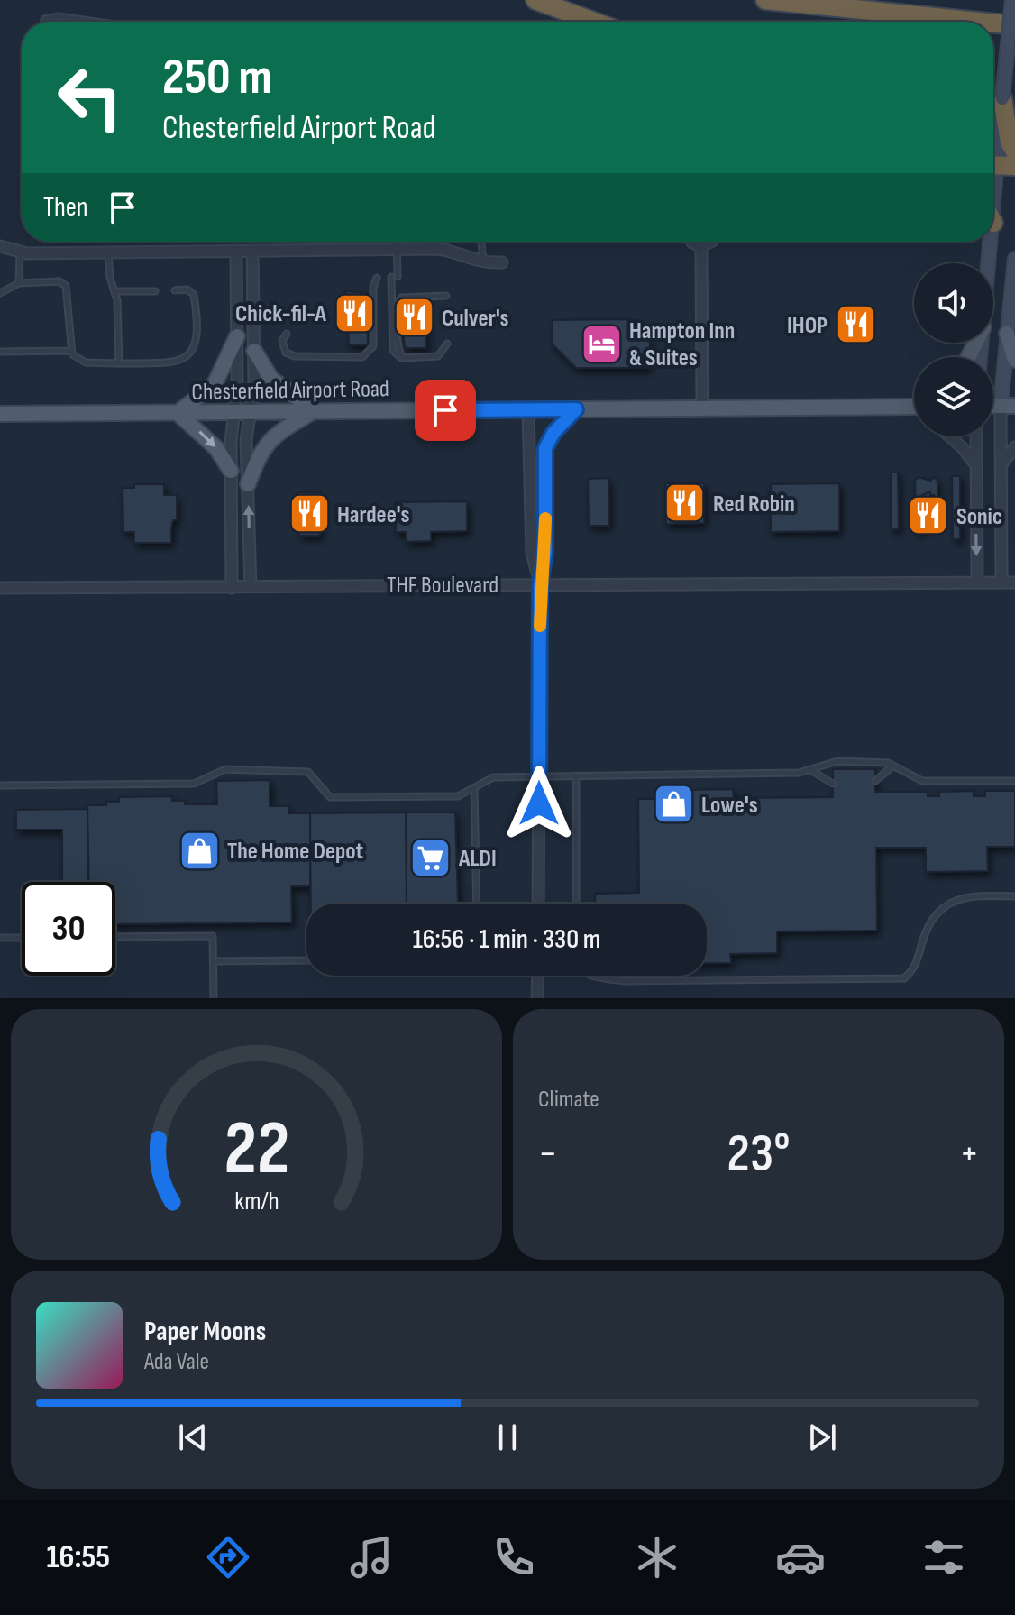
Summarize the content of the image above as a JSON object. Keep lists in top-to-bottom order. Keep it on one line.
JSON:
{"streets":{"main road":["Chesterfield Airport Road"],"street":["THF Boulevard"]},"places":{"restaurant":["Chick-fil-A","Culver's","IHOP","Red Robin","Hardee's","Sonic"],"hotel":["Hampton Inn & Suites"],"shop":["Lowe's","The Home Depot"],"supermarket":["ALDI"]},"page":{"turn":["250 m","Chesterfield Airport Road"],"then":"Then","limit":"30","trip":"16:56 · 1 min · 330 m","tile":"Climate","heat":["−","23°","+"],"song":["Paper Moons","Ada Vale"],"tabs":"16:55","gauge":["22","km/h"]}}
